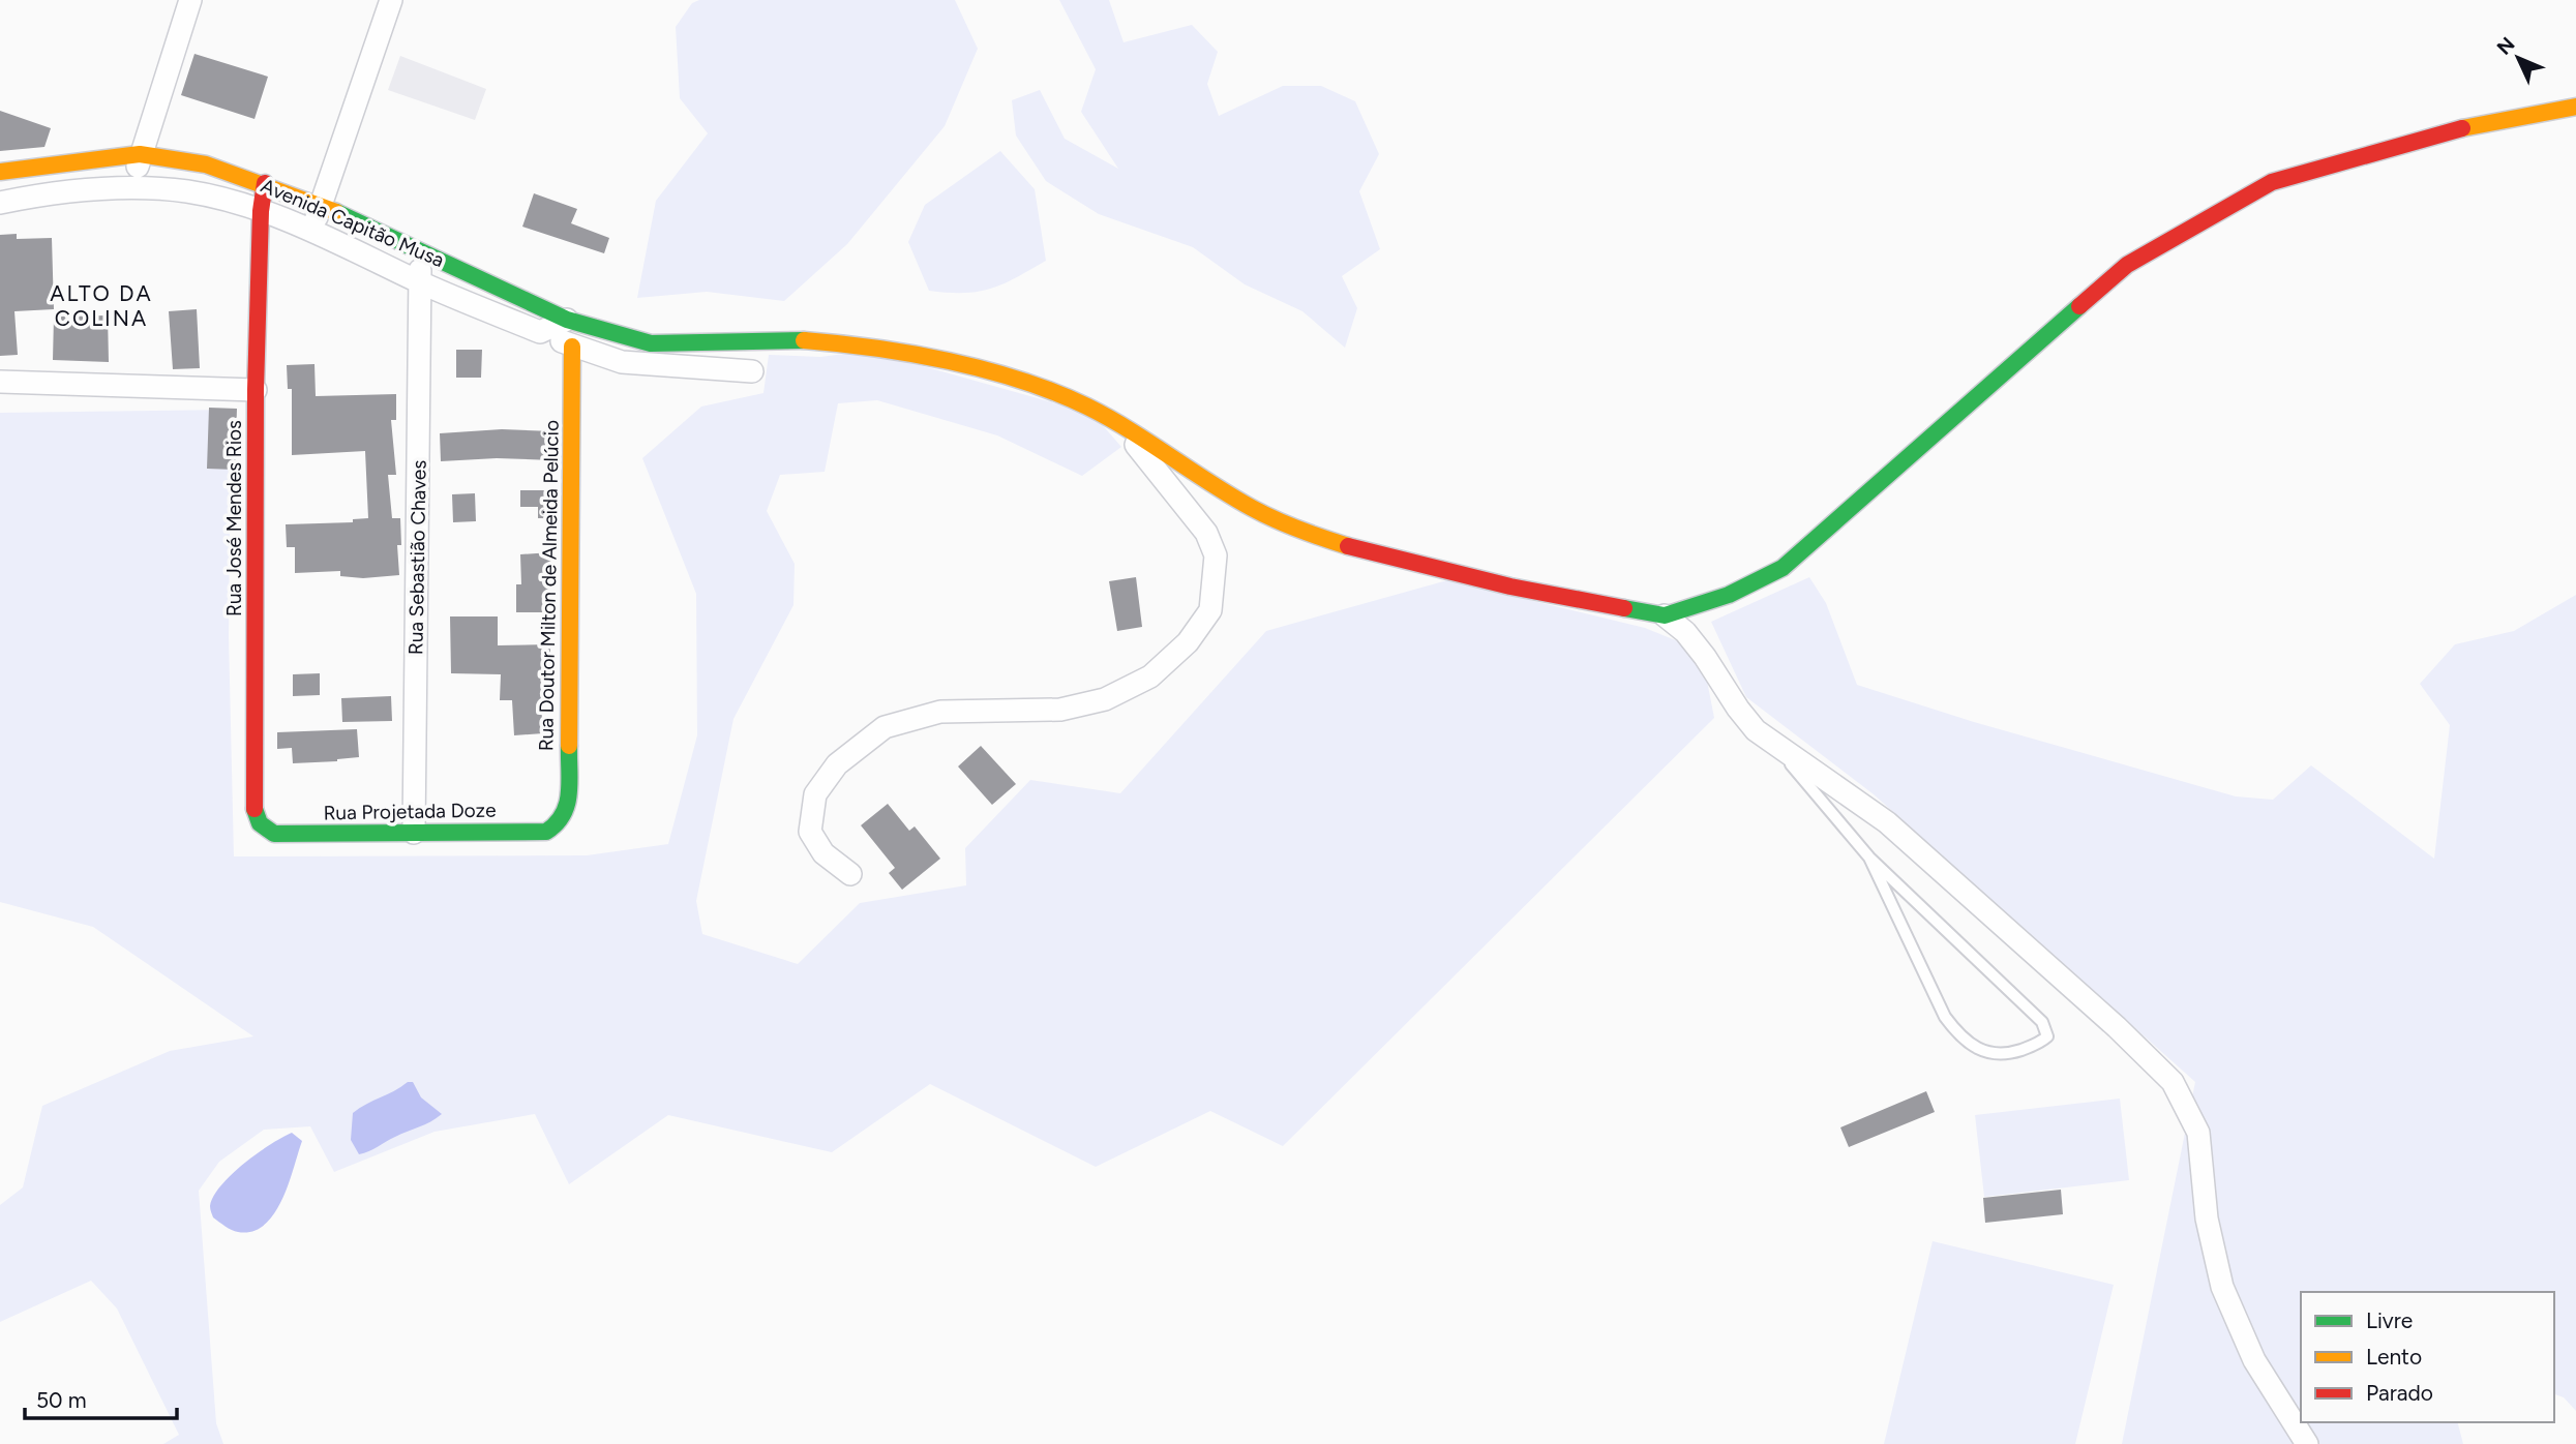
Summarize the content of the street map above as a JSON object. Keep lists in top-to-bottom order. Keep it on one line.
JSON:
{"streets":{"street":["Avenida Capitão Musa","Rua José Mendes Rios","Rua Sebastião Chaves","Rua Doutor Milton de Almeida Pelúcio","Rua Projetada Doze"]},"crossings":[["Avenida Capitão Musa","Rua José Mendes Rios"],["Avenida Capitão Musa","Rua Sebastião Chaves"],["Avenida Capitão Musa","Rua Doutor Milton de Almeida Pelúcio"],["Rua José Mendes Rios","Rua Projetada Doze"],["Rua Sebastião Chaves","Rua Projetada Doze"],["Rua Doutor Milton de Almeida Pelúcio","Rua Projetada Doze"]],"districts":["ALTO DA COLINA"],"legend":["Livre","Lento","Parado"],"scale_bar":"50 m","north":"top left"}
